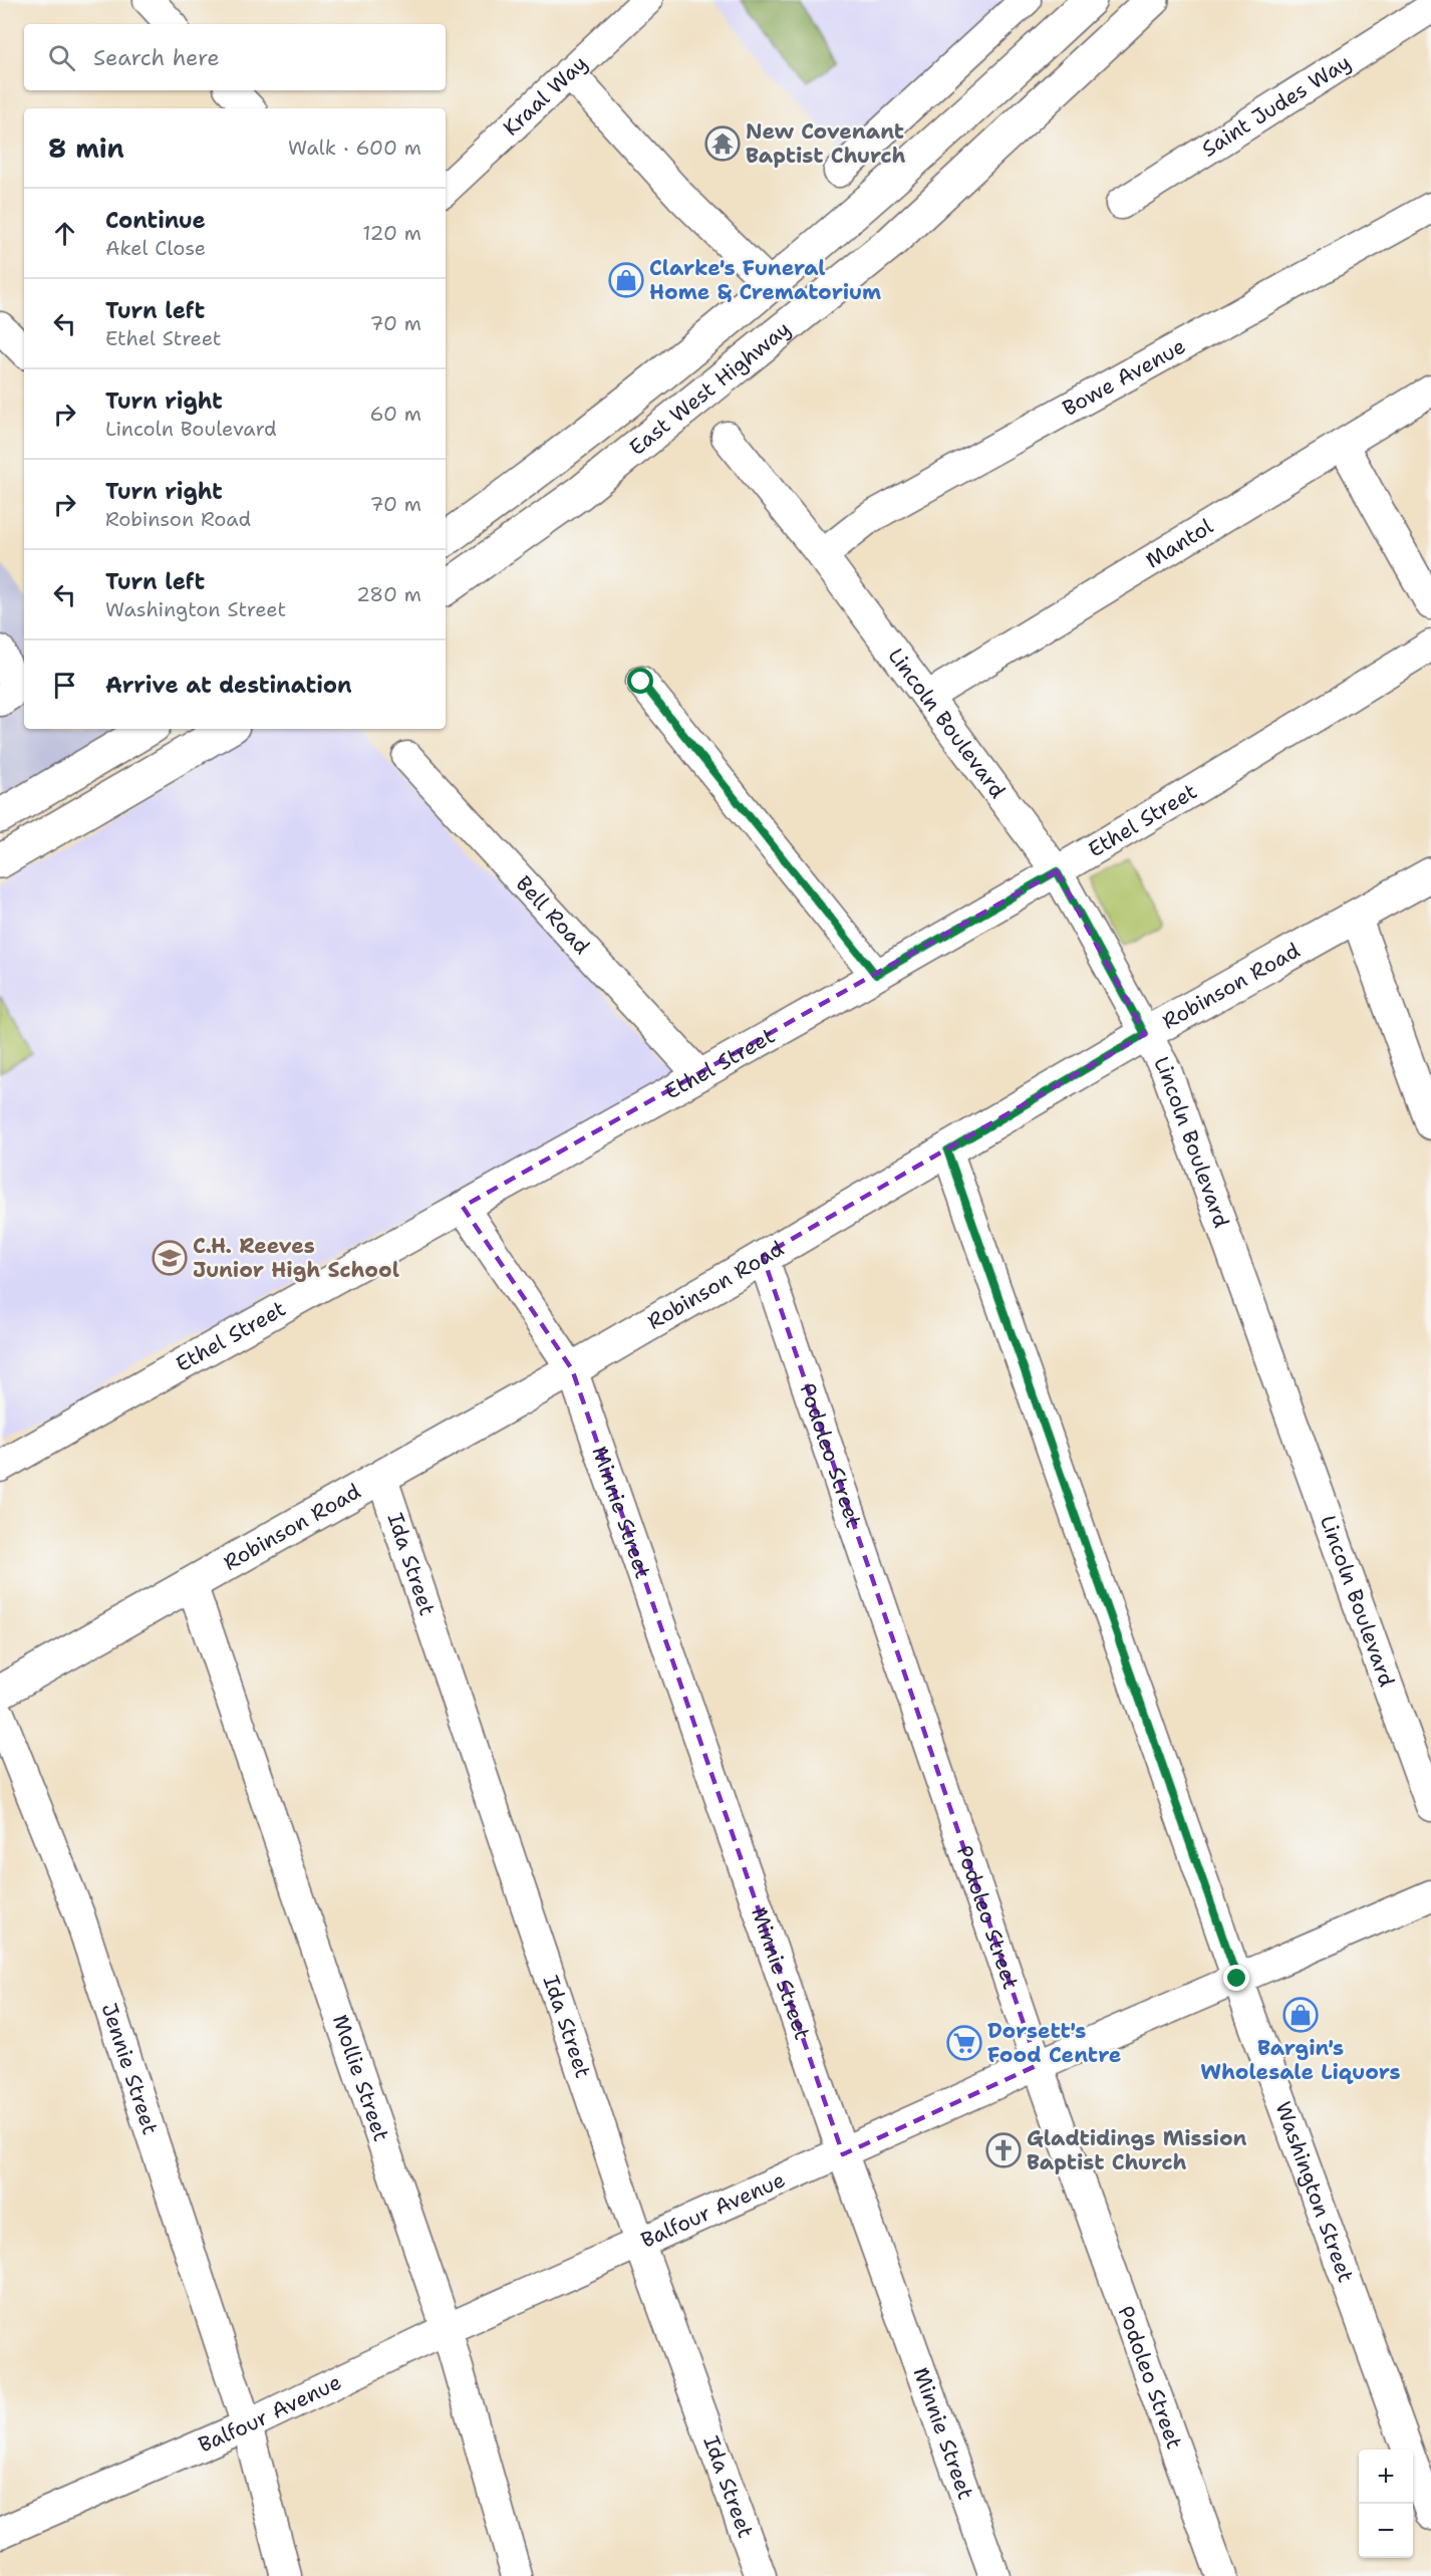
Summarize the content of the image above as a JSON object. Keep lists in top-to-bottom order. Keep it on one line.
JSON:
{"streets":{"main road":["East West Highway","Robinson Road"],"street":["Kraal Way","Saint Judes Way","Bowe Avenue","Mantol","Lincoln Boulevard","Ethel Street","Bell Road","Podoleo Street","Minnie Street","Ida Street","Jennie Street","Mollie Street","Washington Street","Balfour Avenue"]},"crossings":[["Bowe Avenue","Lincoln Boulevard"],["Mantol","Lincoln Boulevard"],["Lincoln Boulevard","Ethel Street"],["Lincoln Boulevard","Robinson Road"],["Ethel Street","Bell Road"],["Ethel Street","Minnie Street"],["Robinson Road","Podoleo Street"],["Robinson Road","Minnie Street"],["Robinson Road","Ida Street"],["Robinson Road","Mollie Street"],["Robinson Road","Washington Street"],["Podoleo Street","Balfour Avenue"],["Minnie Street","Balfour Avenue"],["Ida Street","Balfour Avenue"],["Jennie Street","Balfour Avenue"],["Mollie Street","Balfour Avenue"],["Washington Street","Balfour Avenue"]],"places":{"temple":["New Covenant Baptist Church"],"shop":["Clarke's Funeral Home & Crematorium","Bargin's Wholesale Liquors"],"school or university":["C.H. Reeves Junior High School"],"supermarket":["Dorsett's Food Centre"],"church":["Gladtidings Mission Baptist Church"]},"page":{"search":"Search here","heading":["8 min","Walk · 600 m"],"list":[["Continue","Akel Close","120 m"],["Turn left","Ethel Street","70 m"],["Turn right","Lincoln Boulevard","60 m"],["Turn right","Robinson Road","70 m"],["Turn left","Washington Street","280 m"],"Arrive at destination"],"map_buttons":["+","−"]}}
